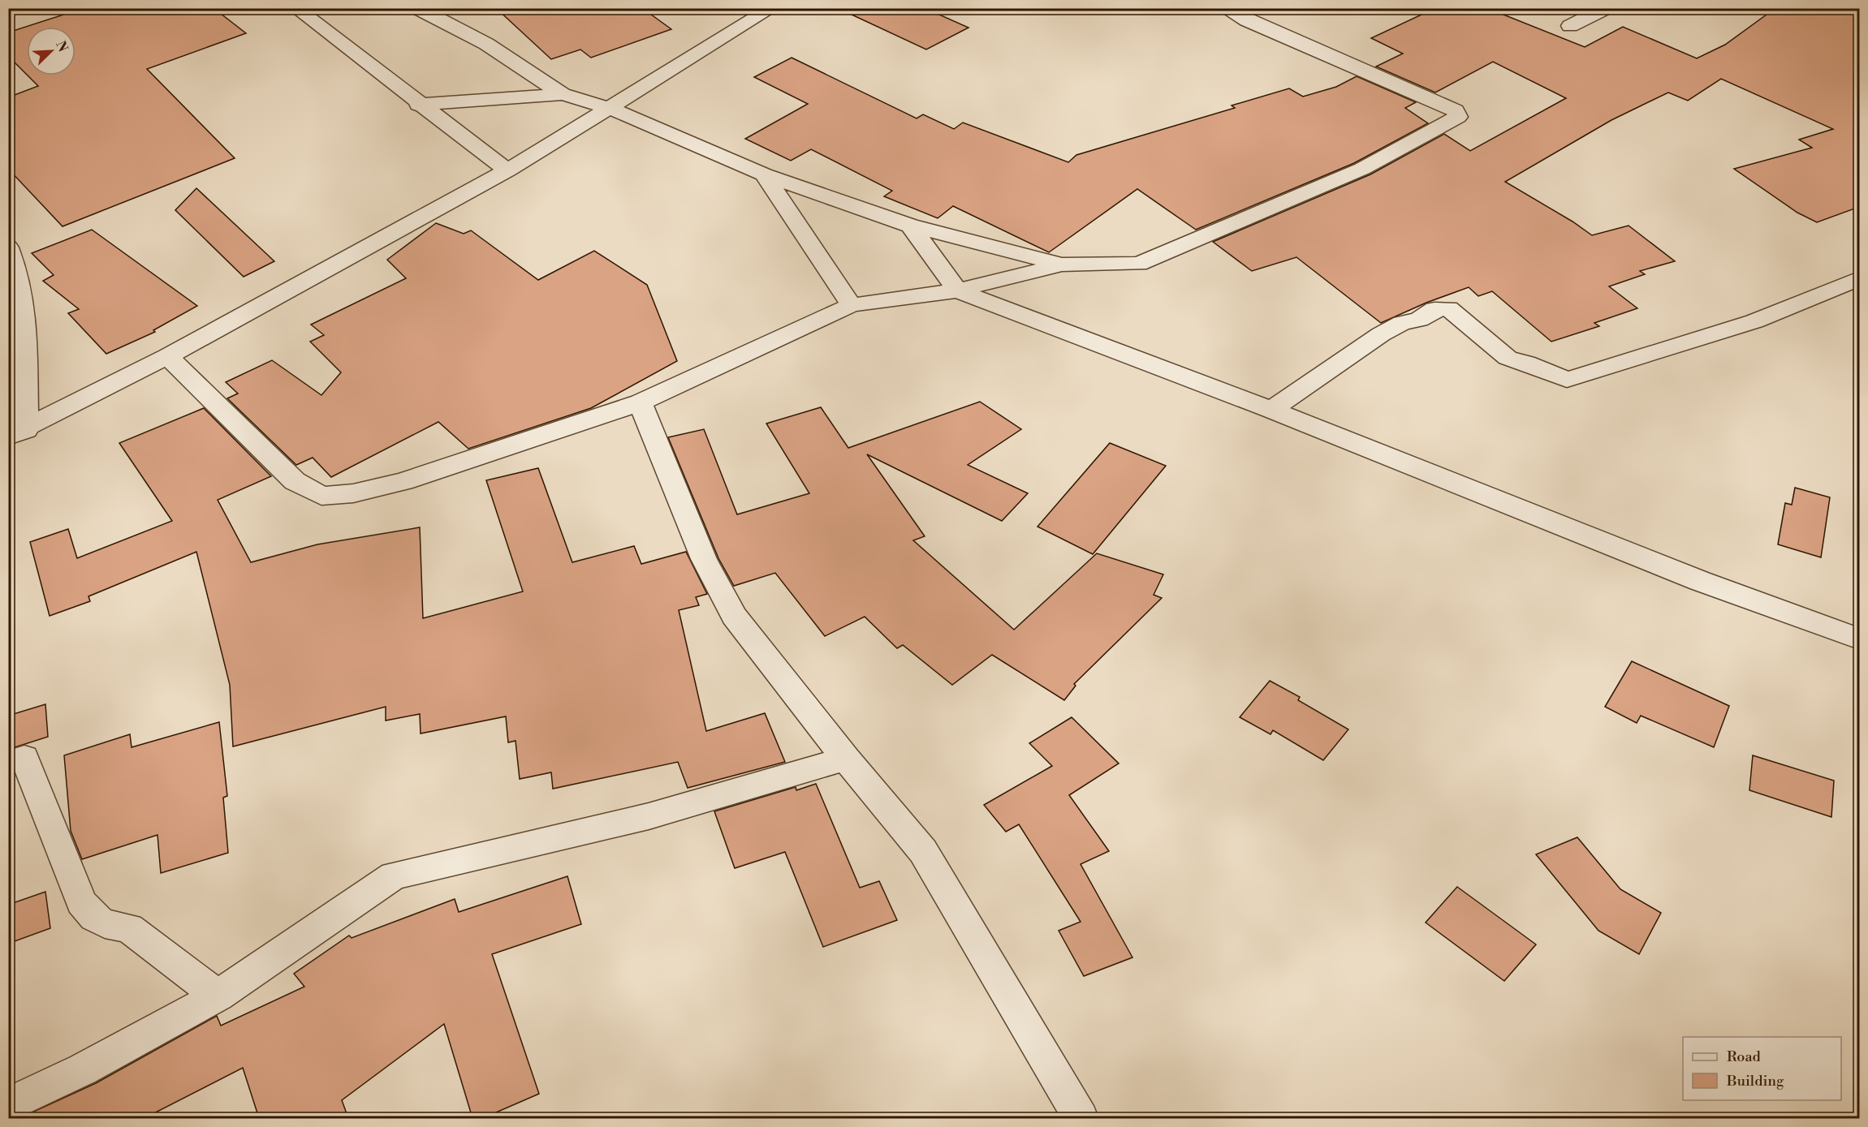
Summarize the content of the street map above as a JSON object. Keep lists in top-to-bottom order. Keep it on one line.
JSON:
{"legend":["Road","Building"],"north":"top right"}
